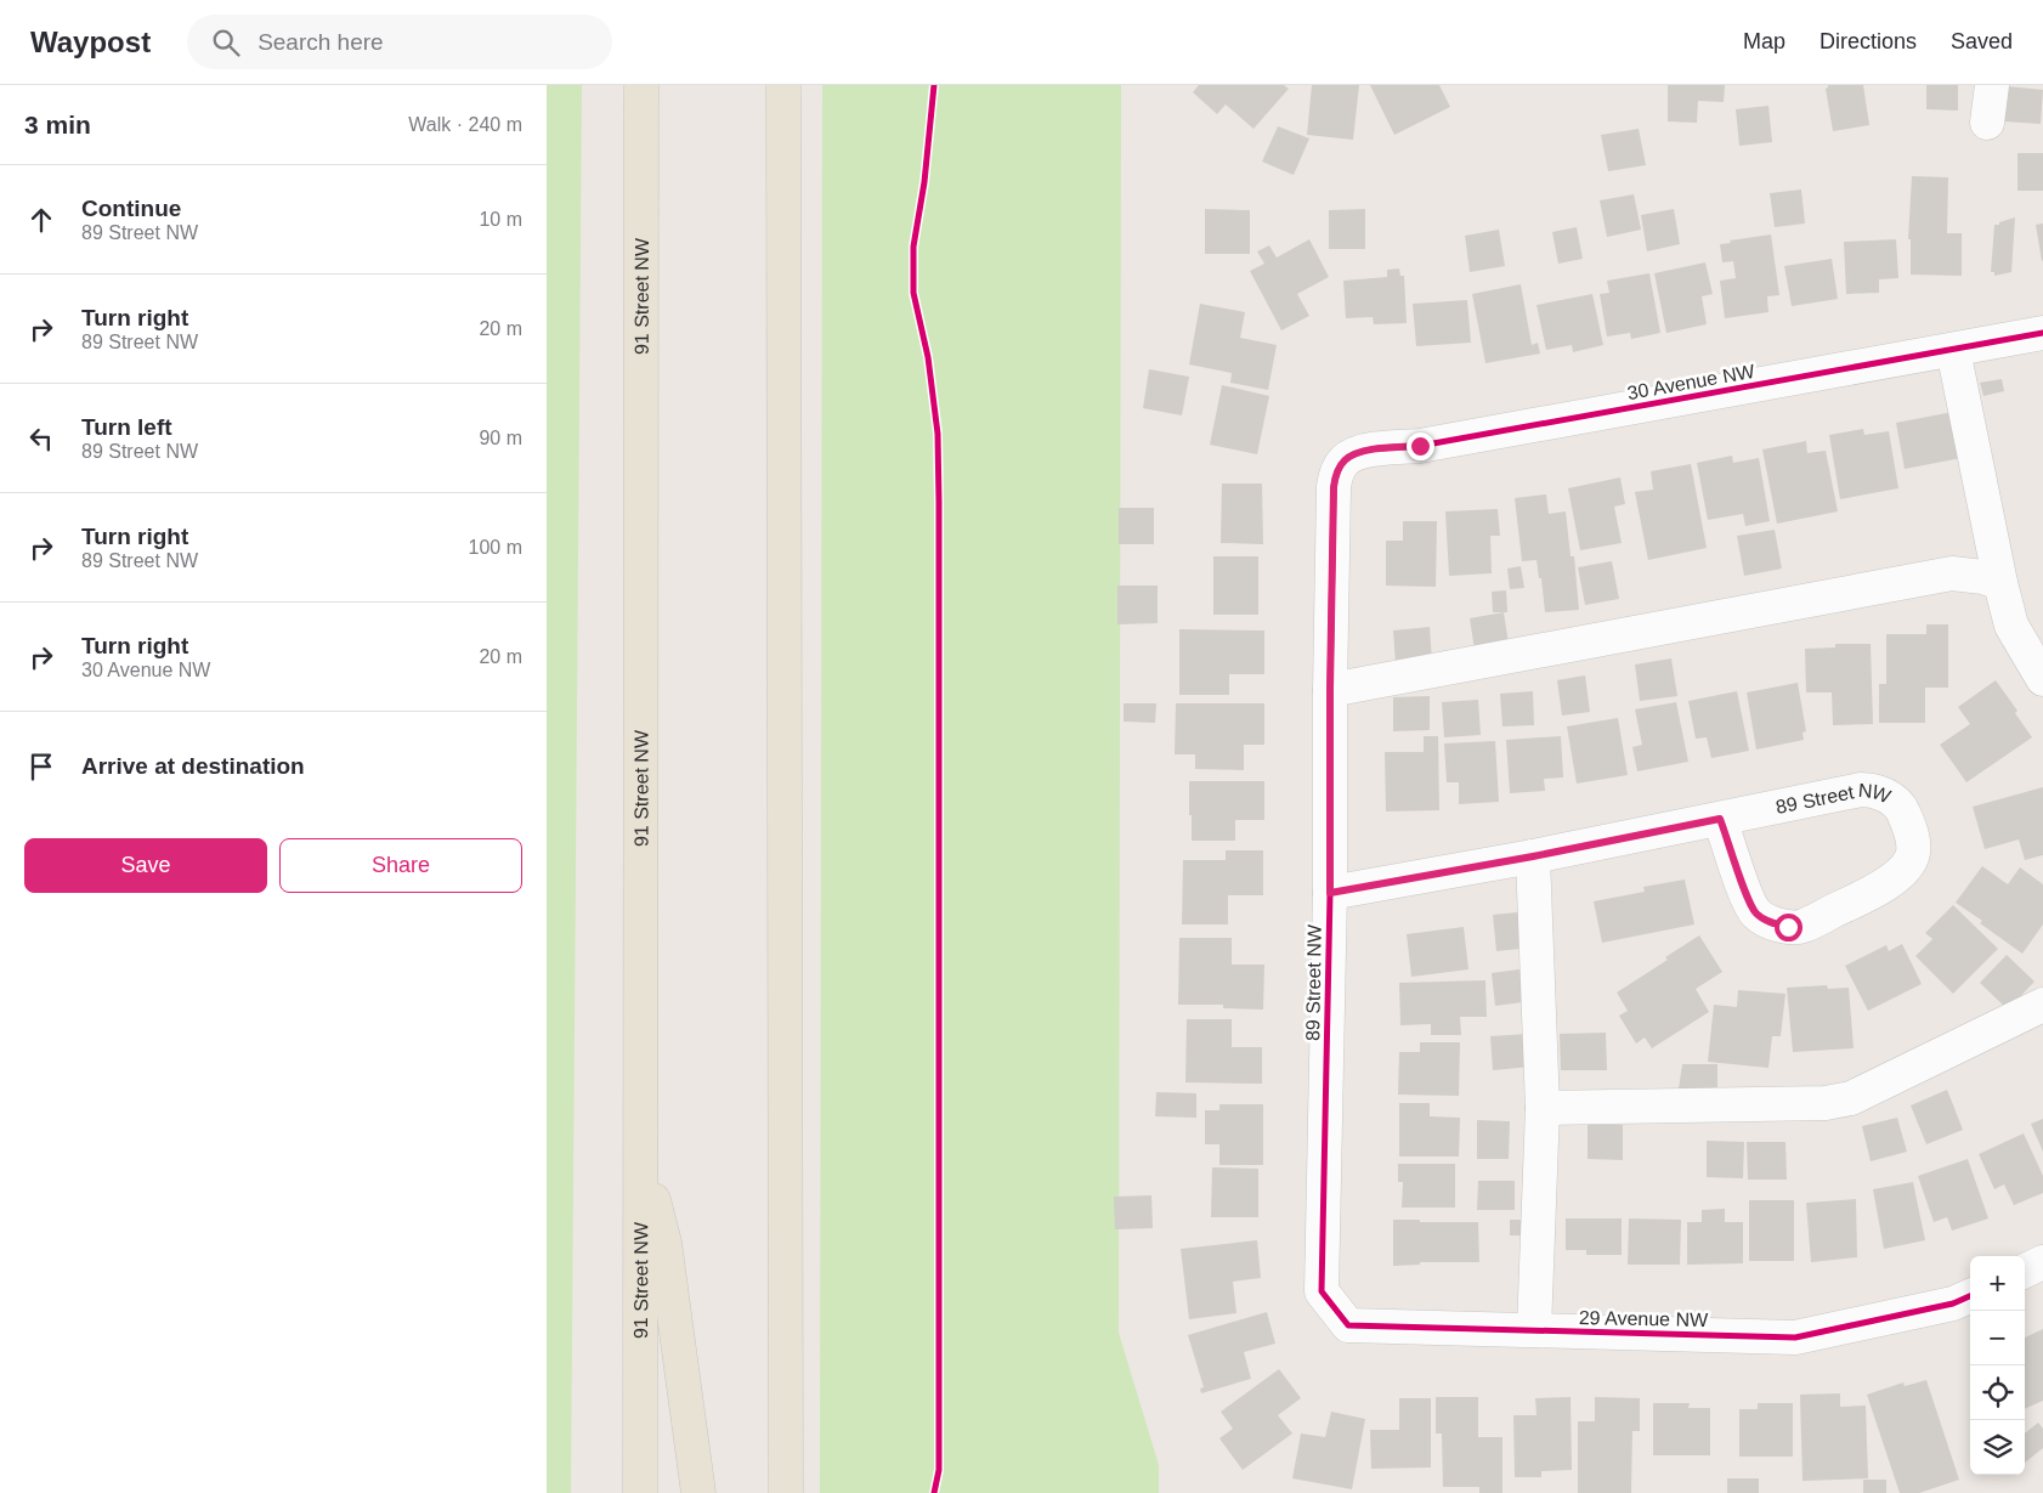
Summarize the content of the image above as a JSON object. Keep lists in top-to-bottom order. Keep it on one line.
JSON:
{"streets":{"main road":["91 Street NW"],"street":["30 Avenue NW","89 Street NW","29 Avenue NW"]},"crossings":[["30 Avenue NW","89 Street NW"],["89 Street NW","29 Avenue NW"]],"page":{"header":"Waypost","search":"Search here","nav":["Map","Directions","Saved"],"heading":["3 min","Walk · 240 m"],"list":[["Continue","89 Street NW","10 m"],["Turn right","89 Street NW","20 m"],["Turn left","89 Street NW","90 m"],["Turn right","89 Street NW","100 m"],["Turn right","30 Avenue NW","20 m"],"Arrive at destination"],"buttons":["Save","Share"],"map_buttons":["+","−"]}}
